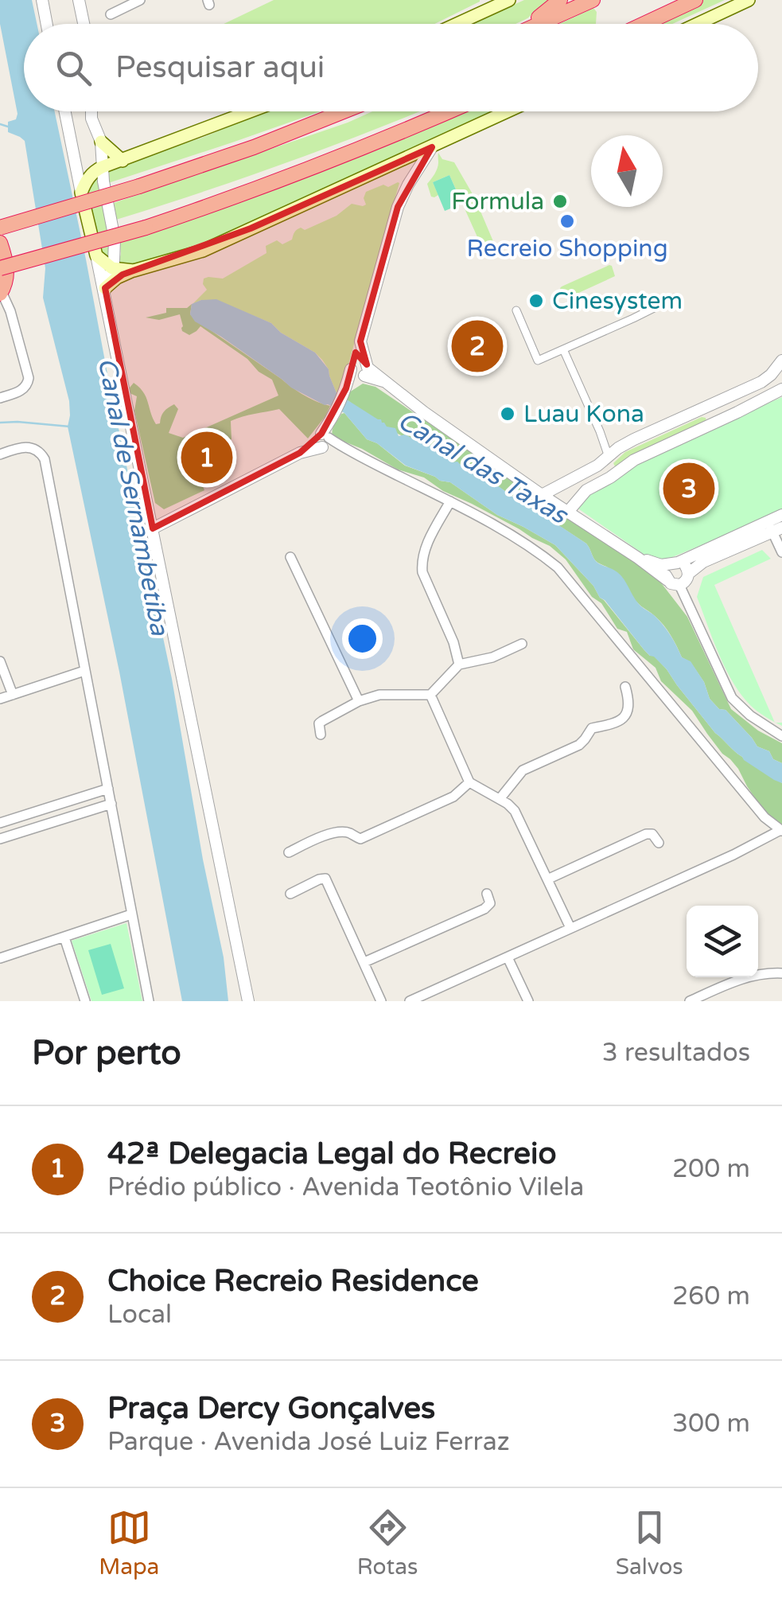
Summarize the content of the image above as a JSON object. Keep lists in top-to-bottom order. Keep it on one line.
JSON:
{"water":["Canal das Taxas","Canal de Sernambetiba"],"places":["Formula","Recreio Shopping","Cinesystem","Luau Kona"],"north":"top","page":{"search":"Pesquisar aqui","pins":["2","1","3"],"heading":["Por perto","3 resultados"],"list":[{"mark":"1","name":"42ª Delegacia Legal do Recreio","note":"Prédio público · Avenida Teotônio Vilela","value":"200 m"},{"mark":"2","name":"Choice Recreio Residence","note":"Local","value":"260 m"},{"mark":"3","name":"Praça Dercy Gonçalves","note":"Parque · Avenida José Luiz Ferraz","value":"300 m"}],"nav":["Mapa","Rotas","Salvos"]}}
